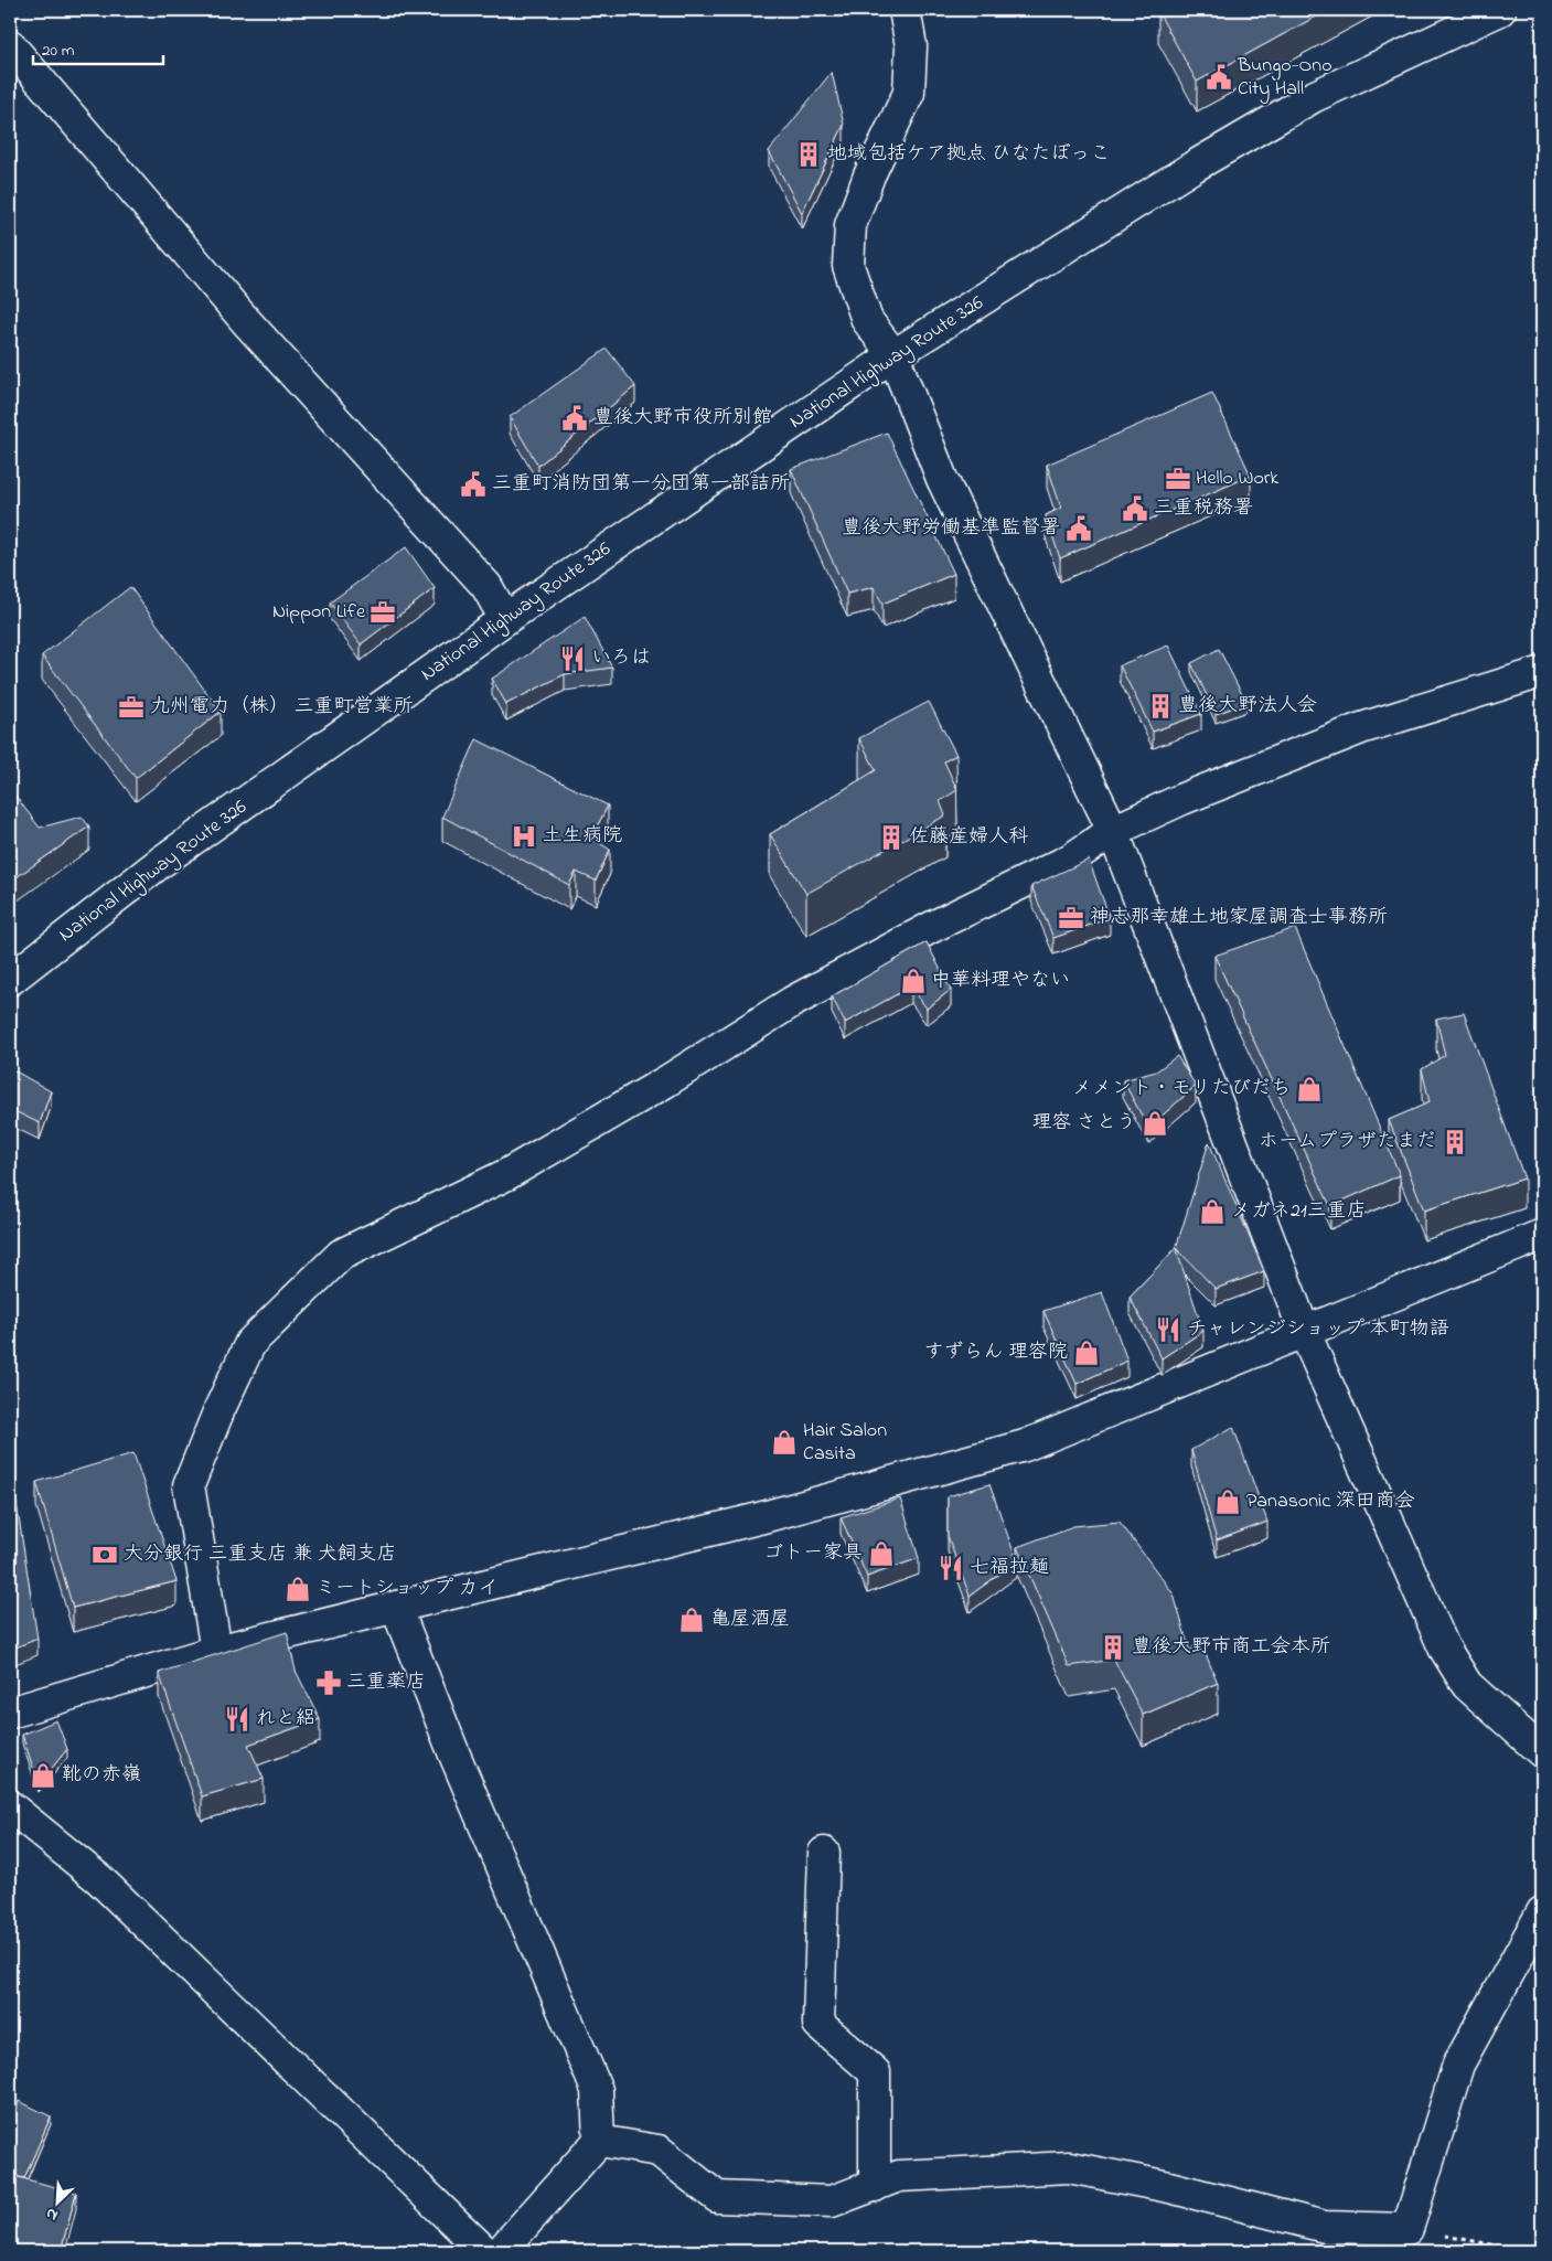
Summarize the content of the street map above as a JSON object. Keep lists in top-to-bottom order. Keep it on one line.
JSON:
{"streets":{"main road":["National Highway Route 326"]},"places":{"public building":["Bungo-Ono City Hall","豊後大野市役所別館","三重町消防団第一分団第一部詰所","三重税務署","豊後大野労働基準監督署"],"building":["地域包括ケア拠点 ひなたぼっこ","豊後大野法人会","佐藤産婦人科","ホームプラザたまだ","豊後大野市商工会本所"],"office":["Hello Work","Nippon Life","九州電力（株） 三重町営業所","神志那幸雄土地家屋調査士事務所"],"restaurant":["いろは","チャレンジショップ 本町物語","七福拉麺","れと絽"],"hospital":["土生病院"],"shop":["中華料理やない","メメント・モリたびだち","理容 さとう","メガネ21三重店","すずらん 理容院","Hair Salon Casita","Panasonic 深田商会","ゴトー家具","ミートショップ カイ","亀屋酒屋","靴の赤嶺"],"bank":["大分銀行 三重支店 兼 犬飼支店"],"pharmacy":["三重薬店"]},"scale_bar":"20 m","north":"bottom left"}
